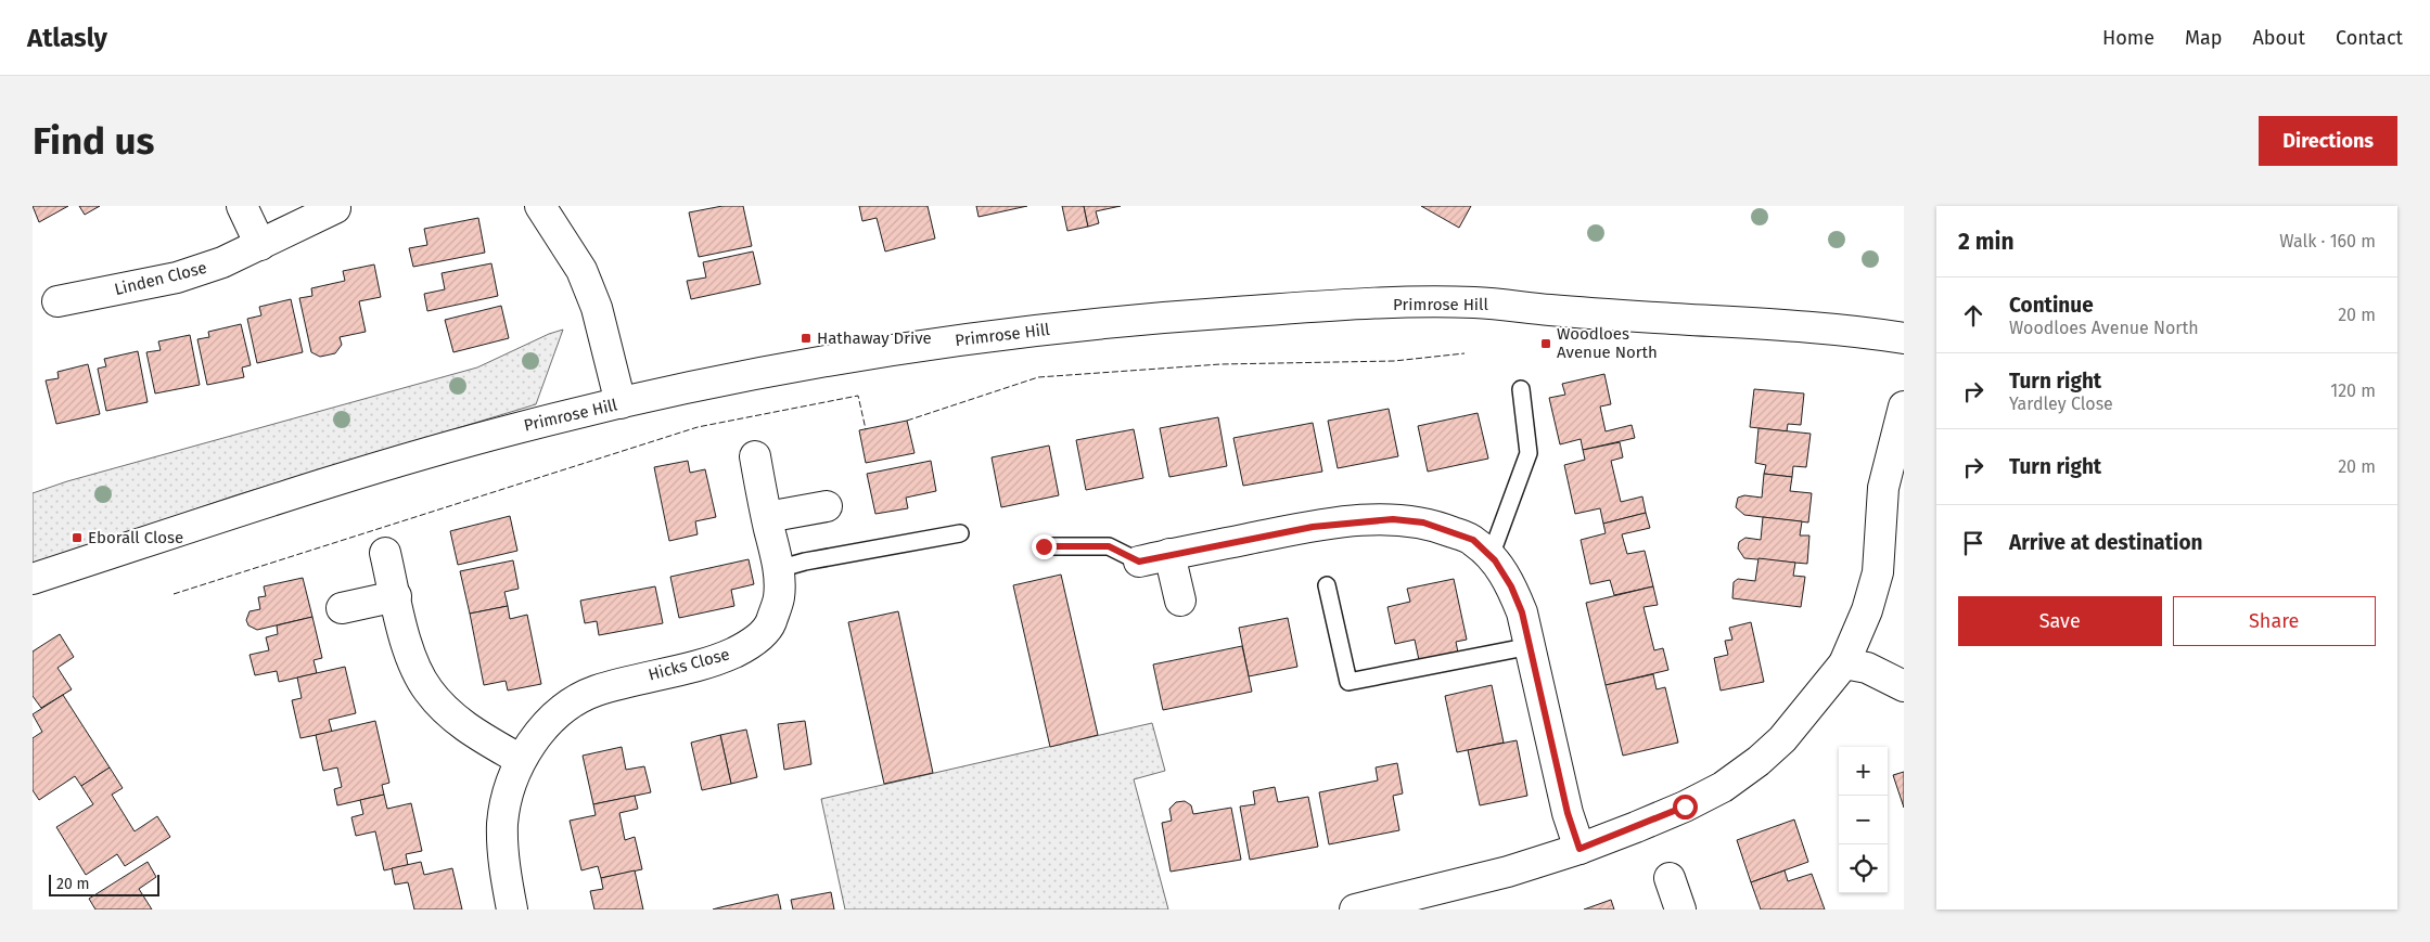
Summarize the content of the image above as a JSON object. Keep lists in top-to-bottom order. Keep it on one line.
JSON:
{"streets":{"street":["Linden Close","Primrose Hill","Hicks Close"]},"places":{"transit":["Hathaway Drive","Woodloes Avenue North","Eborall Close"]},"scale_bar":"20 m","page":{"header":"Atlasly","nav":["Home","Map","About","Contact"],"buttons":["Directions",["Save","Share"]],"title":"Find us","heading":["2 min","Walk · 160 m"],"list":[["Continue","Woodloes Avenue North","20 m"],["Turn right","Yardley Close","120 m"],["Turn right","20 m"],"Arrive at destination"],"map_buttons":["+","−"],"scale":"20 m"}}
